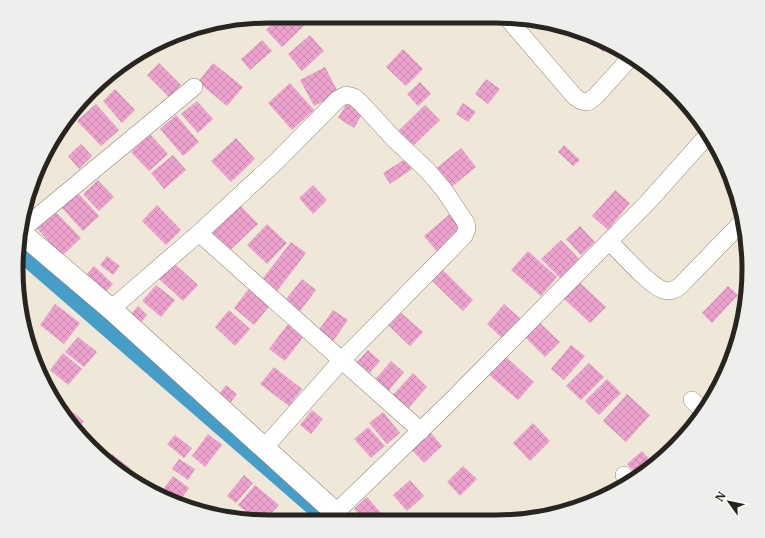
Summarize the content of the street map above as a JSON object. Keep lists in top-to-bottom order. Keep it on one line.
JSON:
{"north":"top left"}
